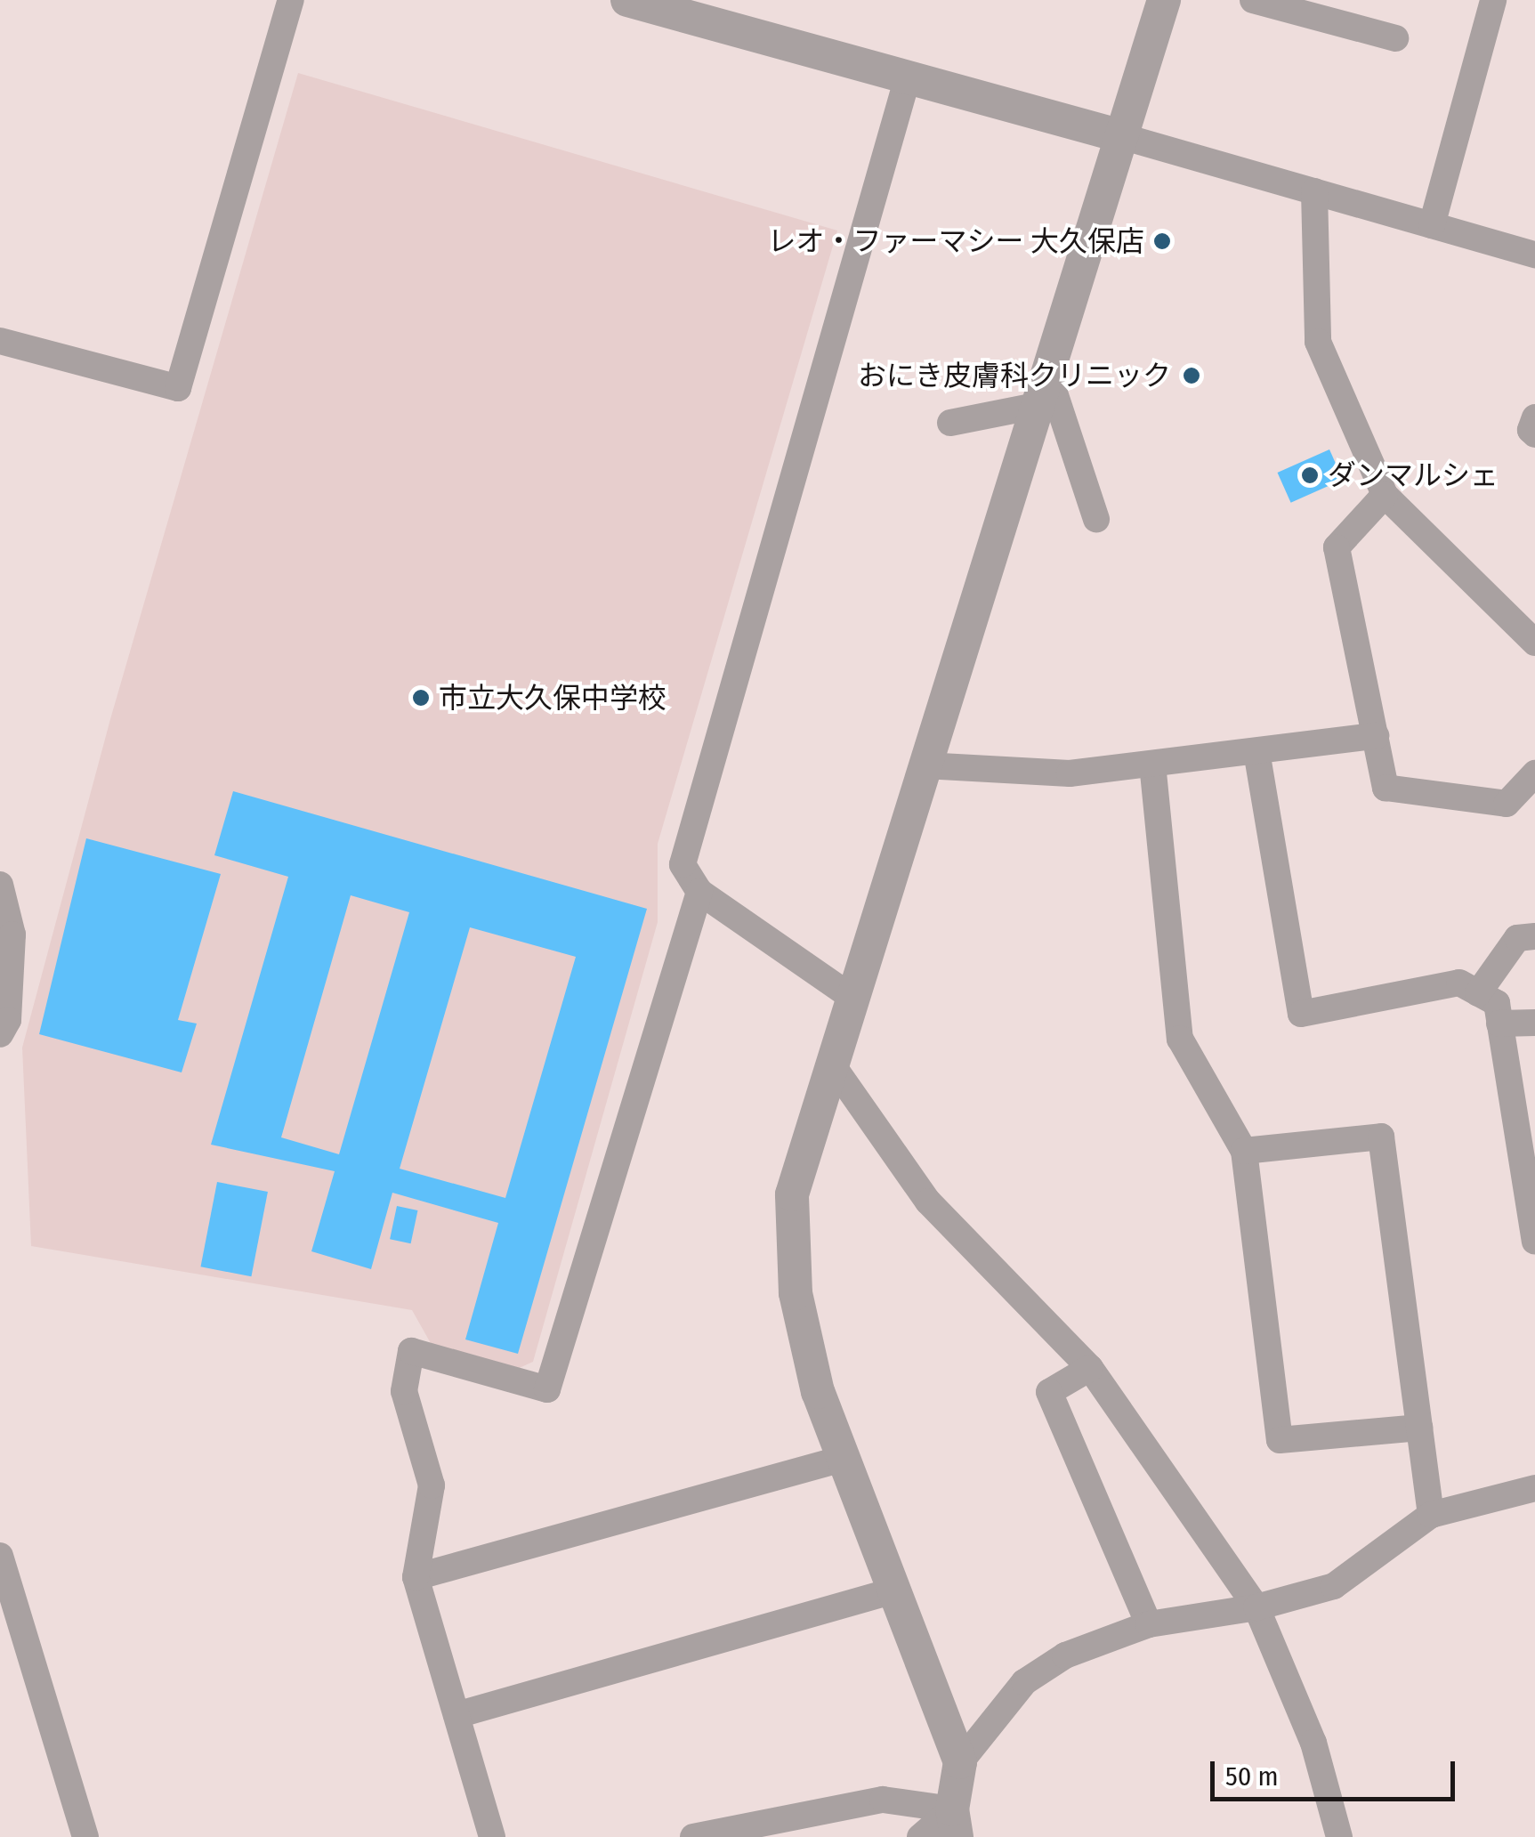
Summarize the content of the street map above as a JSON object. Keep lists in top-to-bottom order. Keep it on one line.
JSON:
{"places":["レオ・ファーマシー 大久保店","おにき皮膚科クリニック","ダンマルシェ","市立大久保中学校"],"scale_bar":"50 m"}
